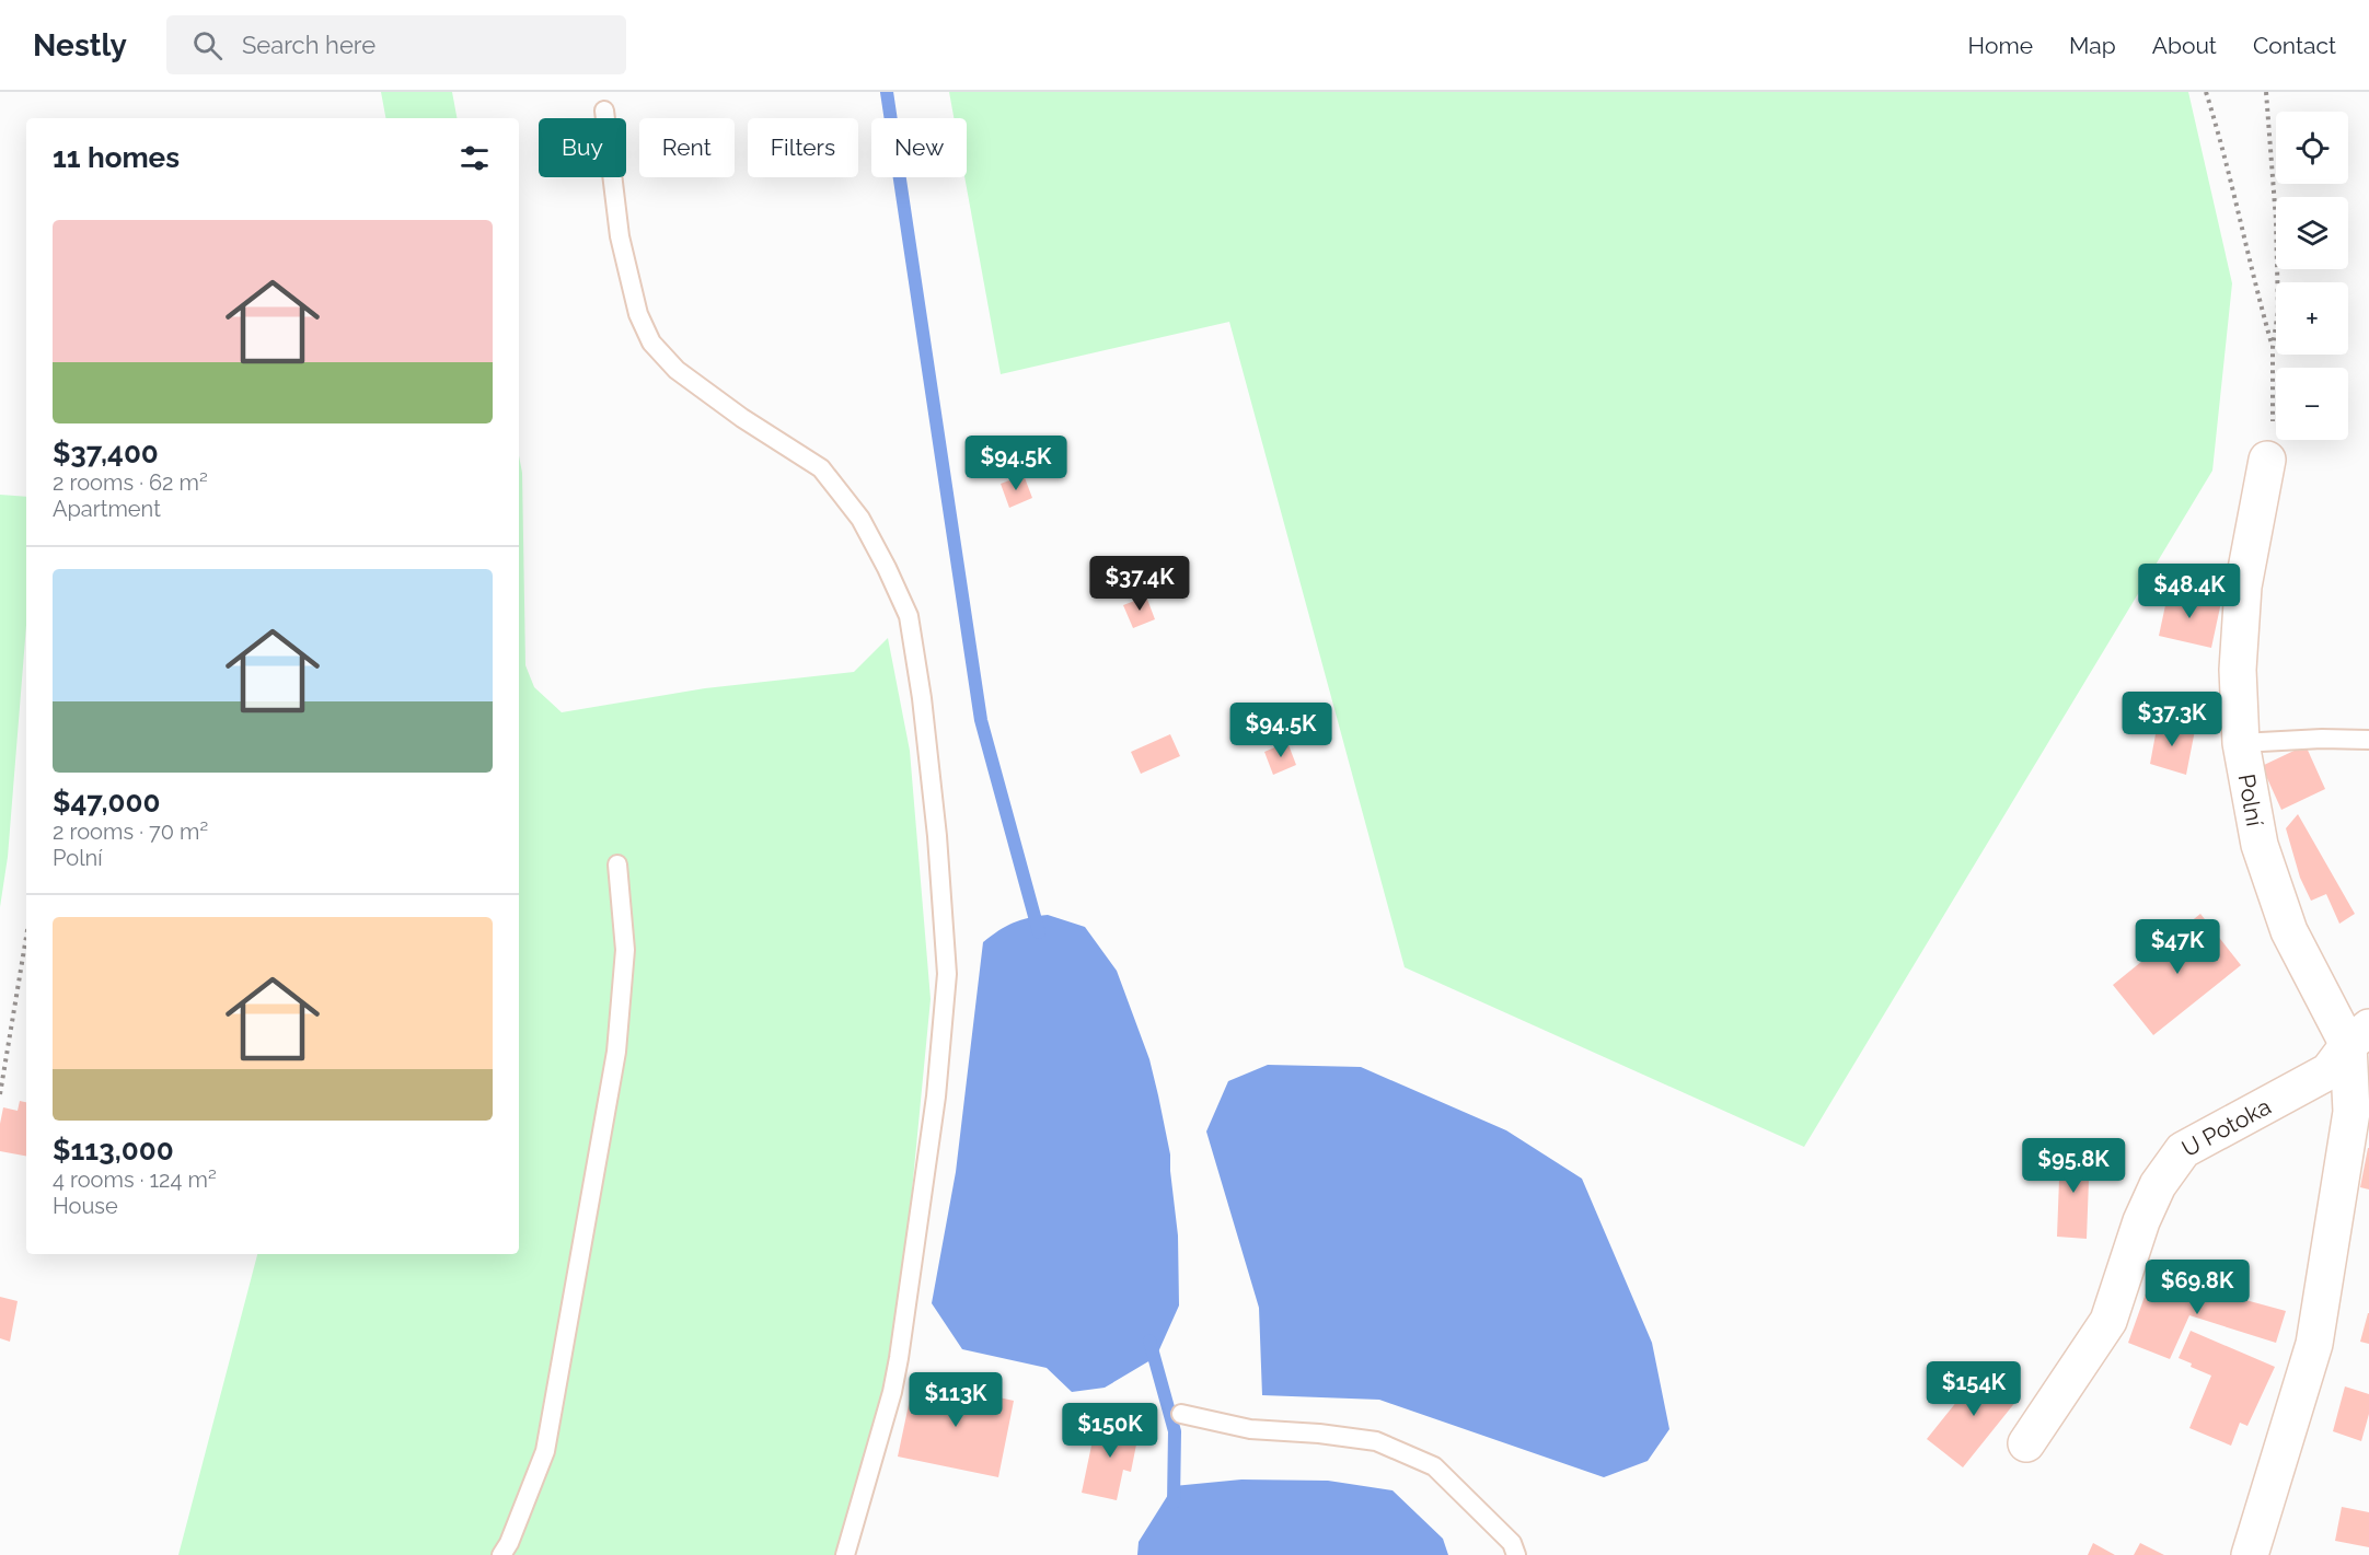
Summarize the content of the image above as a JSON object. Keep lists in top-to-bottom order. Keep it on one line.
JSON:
{"streets":{"street":["Polní","U Potoka"]},"crossings":[["Polní","U Potoka"]],"page":{"header":"Nestly","search":"Search here","nav":["Home","Map","About","Contact"],"map_buttons":["+","−"],"chip":["Buy","Rent","Filters","New"],"heading":"11 homes","list":[{"name":"$37,400","note":"2 rooms · 62 m² · Apartment"},{"name":"$47,000","note":"2 rooms · 70 m² · Polní"},{"name":"$113,000","note":"4 rooms · 124 m² · House"}],"price":["$94.5K","$37.4K","$48.4K","$37.3K","$94.5K","$47K","$95.8K","$69.8K","$154K","$113K","$150K"]}}
